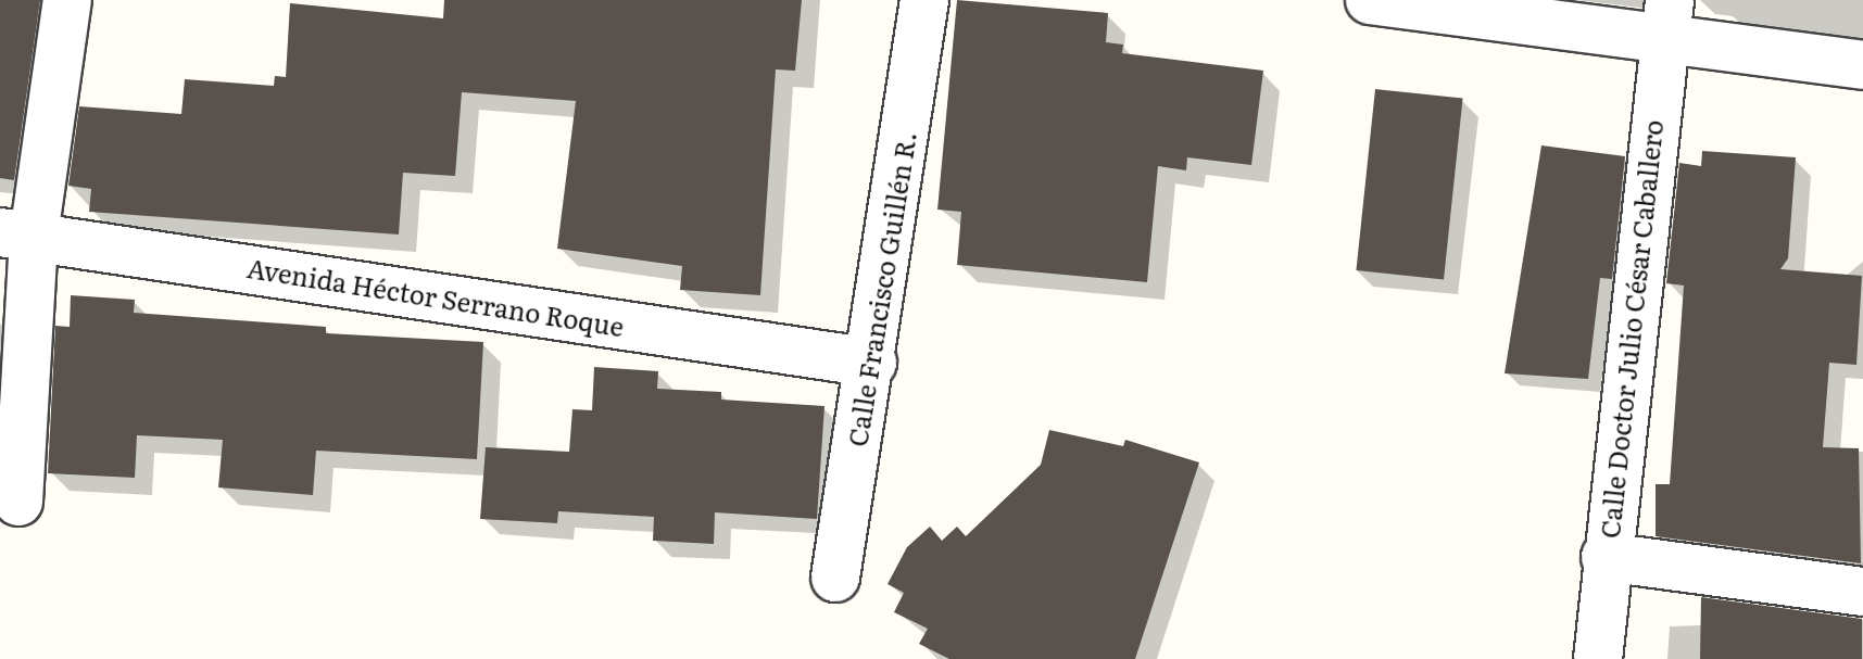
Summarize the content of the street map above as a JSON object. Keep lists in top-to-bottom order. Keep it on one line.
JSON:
{"streets":{"street":["Calle Francisco Guillén R.","Avenida Héctor Serrano Roque","Calle Doctor Julio César Caballero"]},"crossings":[["Calle Francisco Guillén R.","Avenida Héctor Serrano Roque"]]}
